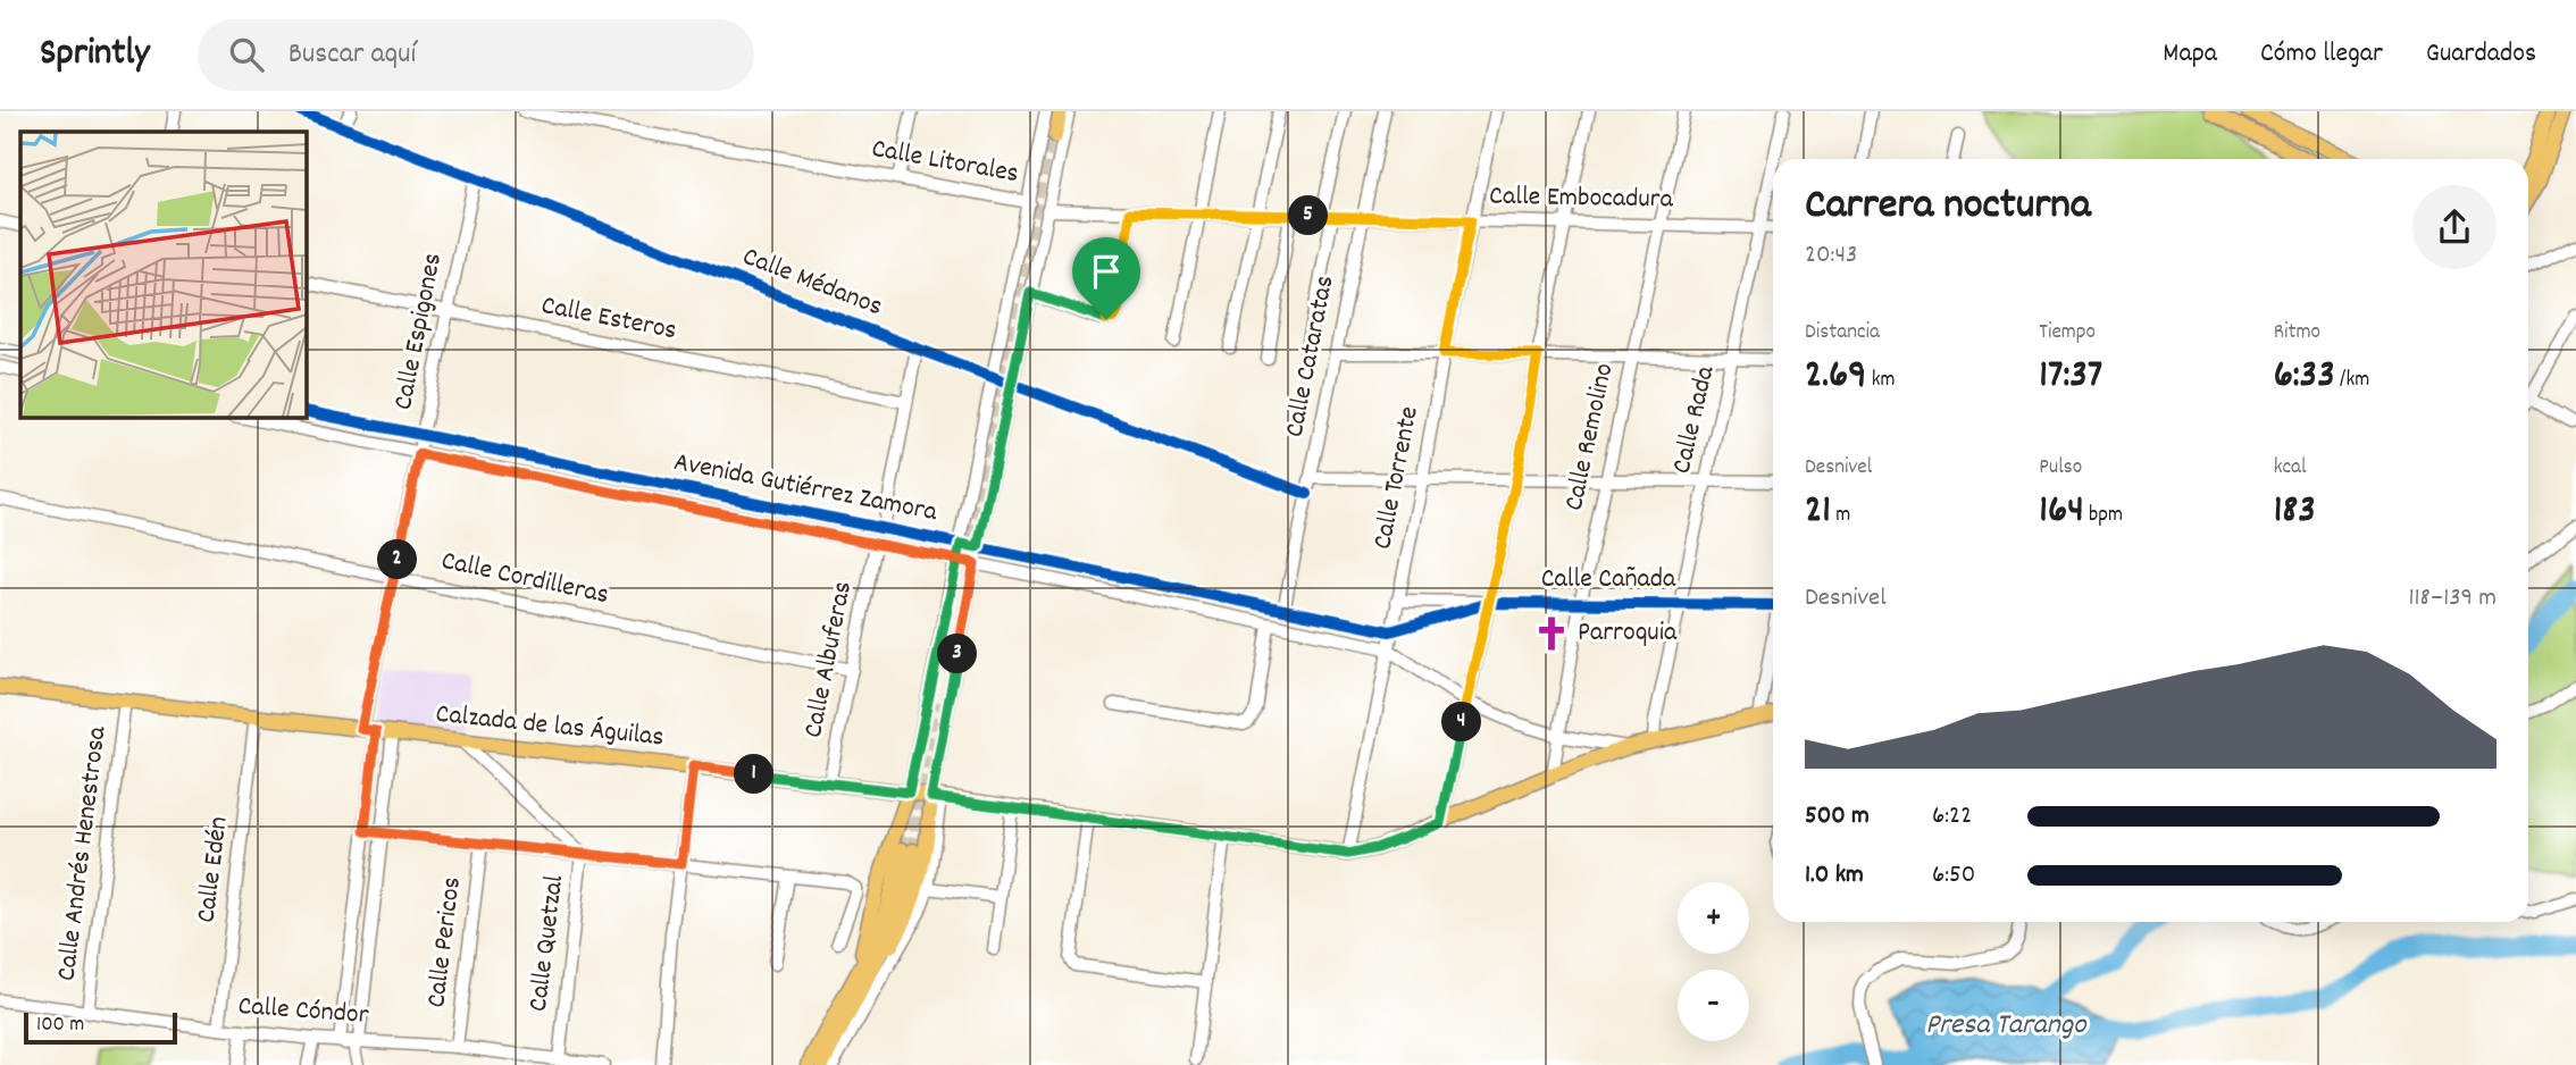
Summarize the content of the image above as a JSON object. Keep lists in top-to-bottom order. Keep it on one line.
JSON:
{"streets":{"main road":["Calzada de las Águilas"],"street":["Calle Litorales","Calle Embocadura","Calle Médanos","Calle Esteros","Calle Espigones","Calle Cataratas","Calle Rada","Calle Remolino","Calle Torrente","Avenida Gutiérrez Zamora","Calle Cordilleras","Calle Cañada","Calle Albuferas","Calle Andrés Henestrosa","Calle Edén","Calle Pericos","Calle Quetzal","Calle Cóndor"]},"crossings":[["Calle Embocadura","Calle Cataratas"],["Calle Embocadura","Calle Rada"],["Calle Embocadura","Calle Remolino"],["Calle Embocadura","Calle Torrente"],["Calle Médanos","Calle Espigones"],["Calle Médanos","Calle Cataratas"],["Calle Esteros","Calle Espigones"],["Calle Espigones","Avenida Gutiérrez Zamora"],["Calle Espigones","Calle Cordilleras"],["Calle Espigones","Calzada de las Águilas"],["Calle Espigones","Calle Cóndor"],["Calle Cataratas","Avenida Gutiérrez Zamora"],["Calle Rada","Calle Cañada"],["Calle Rada","Calzada de las Águilas"],["Calle Remolino","Calle Cañada"],["Calle Remolino","Calzada de las Águilas"],["Calle Torrente","Avenida Gutiérrez Zamora"],["Calle Torrente","Calle Cañada"],["Calle Torrente","Calzada de las Águilas"],["Avenida Gutiérrez Zamora","Calle Cañada"],["Avenida Gutiérrez Zamora","Calle Albuferas"],["Calle Cordilleras","Calle Albuferas"],["Calle Albuferas","Calzada de las Águilas"],["Calzada de las Águilas","Calle Andrés Henestrosa"],["Calzada de las Águilas","Calle Edén"],["Calzada de las Águilas","Calle Quetzal"],["Calle Andrés Henestrosa","Calle Cóndor"],["Calle Edén","Calle Cóndor"],["Calle Pericos","Calle Cóndor"],["Calle Quetzal","Calle Cóndor"]],"water":["Presa Tarango"],"places":{"church":["Parroquia"]},"scale_bar":"100 m","page":{"header":"Sprintly","search":"Buscar aquí","nav":["Mapa","Cómo llegar","Guardados"],"heading":["Carrera nocturna","20:43"],"pins":["5","2","3","4","1"],"stats":[["Distancia","2.69 km"],["Tiempo","17:37"],["Ritmo","6:33 /km"],["Desnivel","21 m"],["Pulso","164 bpm"],["kcal","183"]],"chart":["Desnivel","118–139 m"],"list":[{"name":"500 m","note":"6:22"},{"name":"1.0 km","note":"6:50"}],"map_buttons":["+","−"],"scale":"100 m"}}
